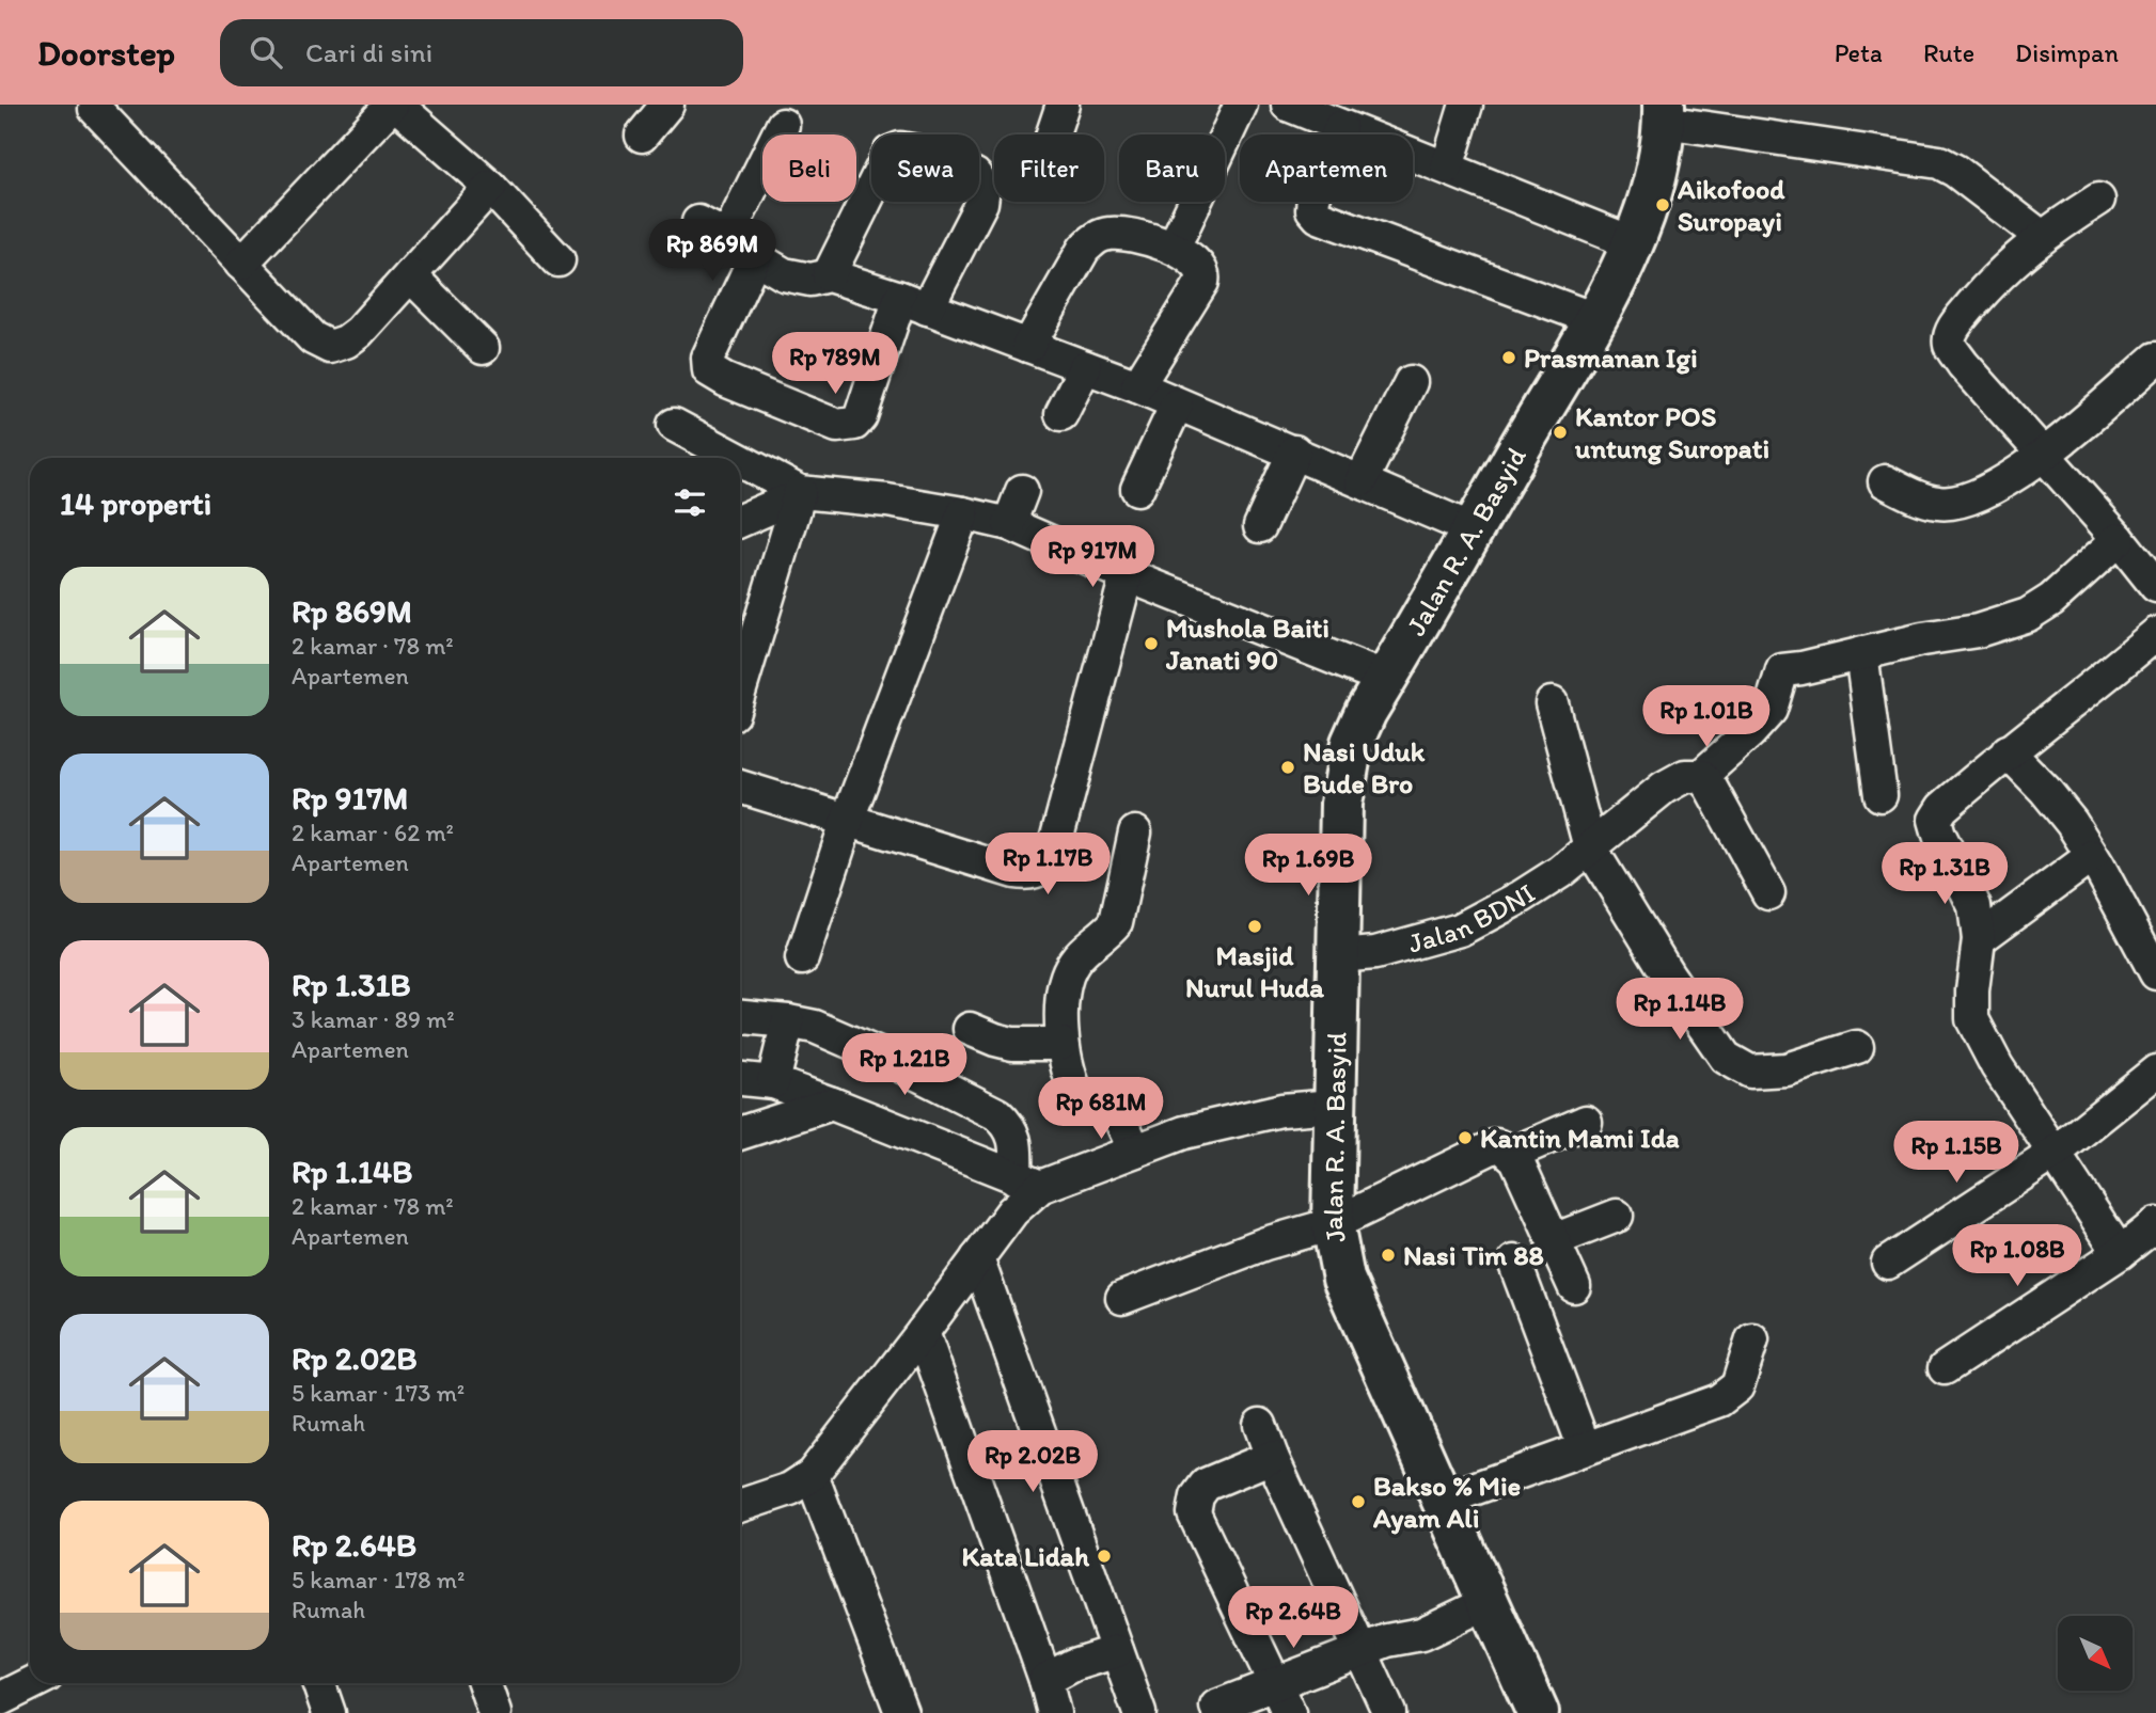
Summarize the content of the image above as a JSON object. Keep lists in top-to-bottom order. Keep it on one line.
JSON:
{"streets":{"main road":["Jalan R. A. Basyid"],"street":["Jalan BDNI"]},"crossings":[["Jalan R. A. Basyid","Jalan BDNI"]],"places":["Aikofood Suropayi","Prasmanan Igi","Kantor POS untung Suropati","Mushola Baiti Janati 90","Nasi Uduk Bude Bro","Masjid Nurul Huda","Kantin Mami Ida","Nasi Tim 88","Bakso % Mie Ayam Ali","Kata Lidah"],"north":"bottom right","page":{"header":"Doorstep","search":"Cari di sini","nav":["Peta","Rute","Disimpan"],"chip":["Beli","Sewa","Filter","Baru","Apartemen"],"price":["Rp 869M","Rp 789M","Rp 917M","Rp 1.01B","Rp 1.17B","Rp 1.69B","Rp 1.31B","Rp 1.14B","Rp 1.21B","Rp 681M","Rp 1.15B","Rp 1.08B","Rp 2.02B","Rp 2.64B"],"heading":"14 properti","list":[{"name":"Rp 869M","note":"2 kamar · 78 m² · Apartemen"},{"name":"Rp 917M","note":"2 kamar · 62 m² · Apartemen"},{"name":"Rp 1.31B","note":"3 kamar · 89 m² · Apartemen"},{"name":"Rp 1.14B","note":"2 kamar · 78 m² · Apartemen"},{"name":"Rp 2.02B","note":"5 kamar · 173 m² · Rumah"},{"name":"Rp 2.64B","note":"5 kamar · 178 m² · Rumah"}]}}
